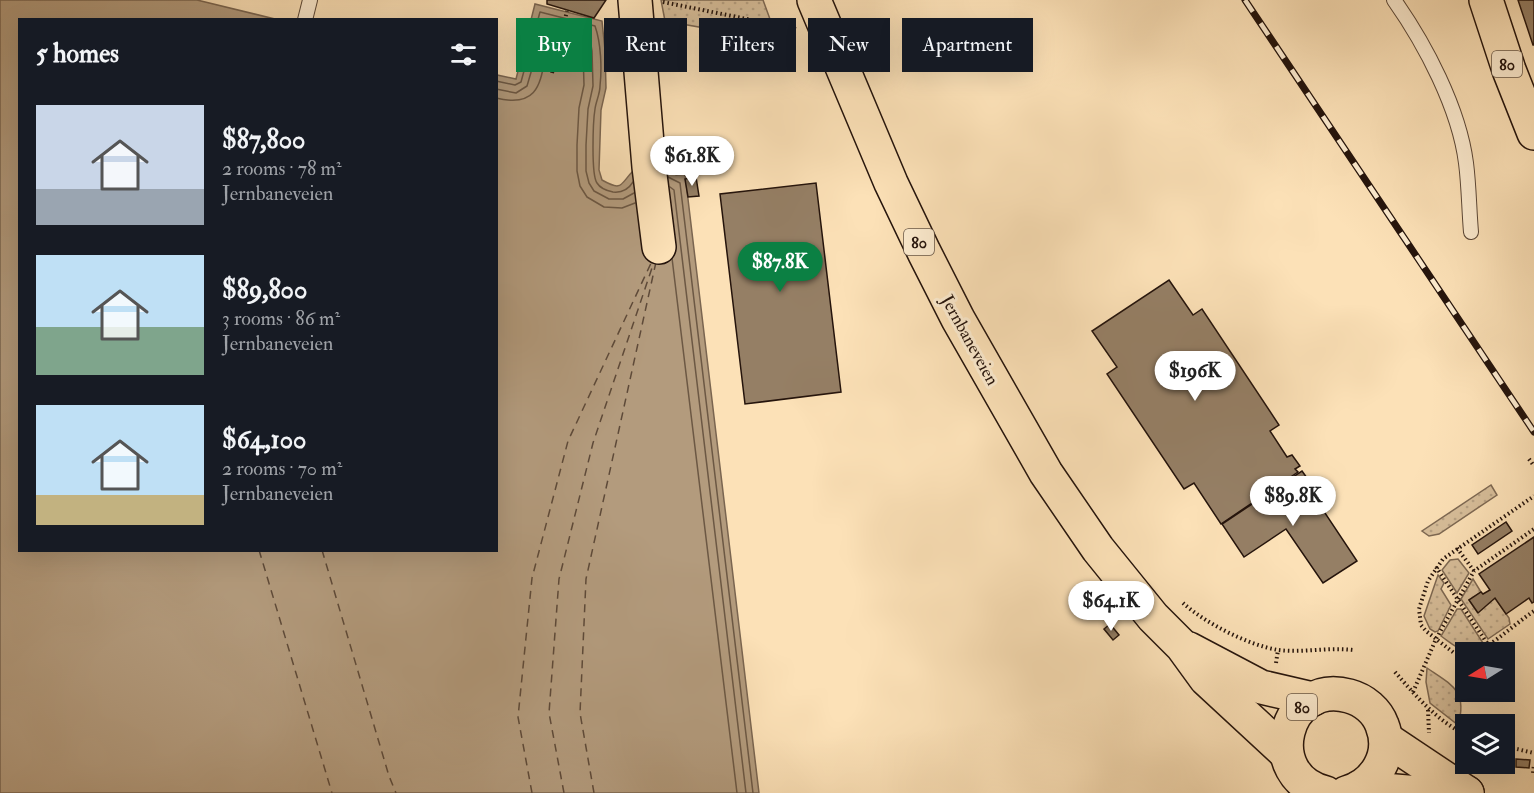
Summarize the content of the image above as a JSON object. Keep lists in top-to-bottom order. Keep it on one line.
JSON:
{"streets":{"highway":["80","Jernbaneveien"]},"crossings":[["80","Jernbaneveien"]],"north":"left","page":{"chip":["Buy","Rent","Filters","New","Apartment"],"heading":"5 homes","list":[{"name":"$87,800","note":"2 rooms · 78 m² · Jernbaneveien"},{"name":"$89,800","note":"3 rooms · 86 m² · Jernbaneveien"},{"name":"$64,100","note":"2 rooms · 70 m² · Jernbaneveien"}],"price":["$61.8K","$87.8K","$196K","$89.8K","$64.1K"]}}
